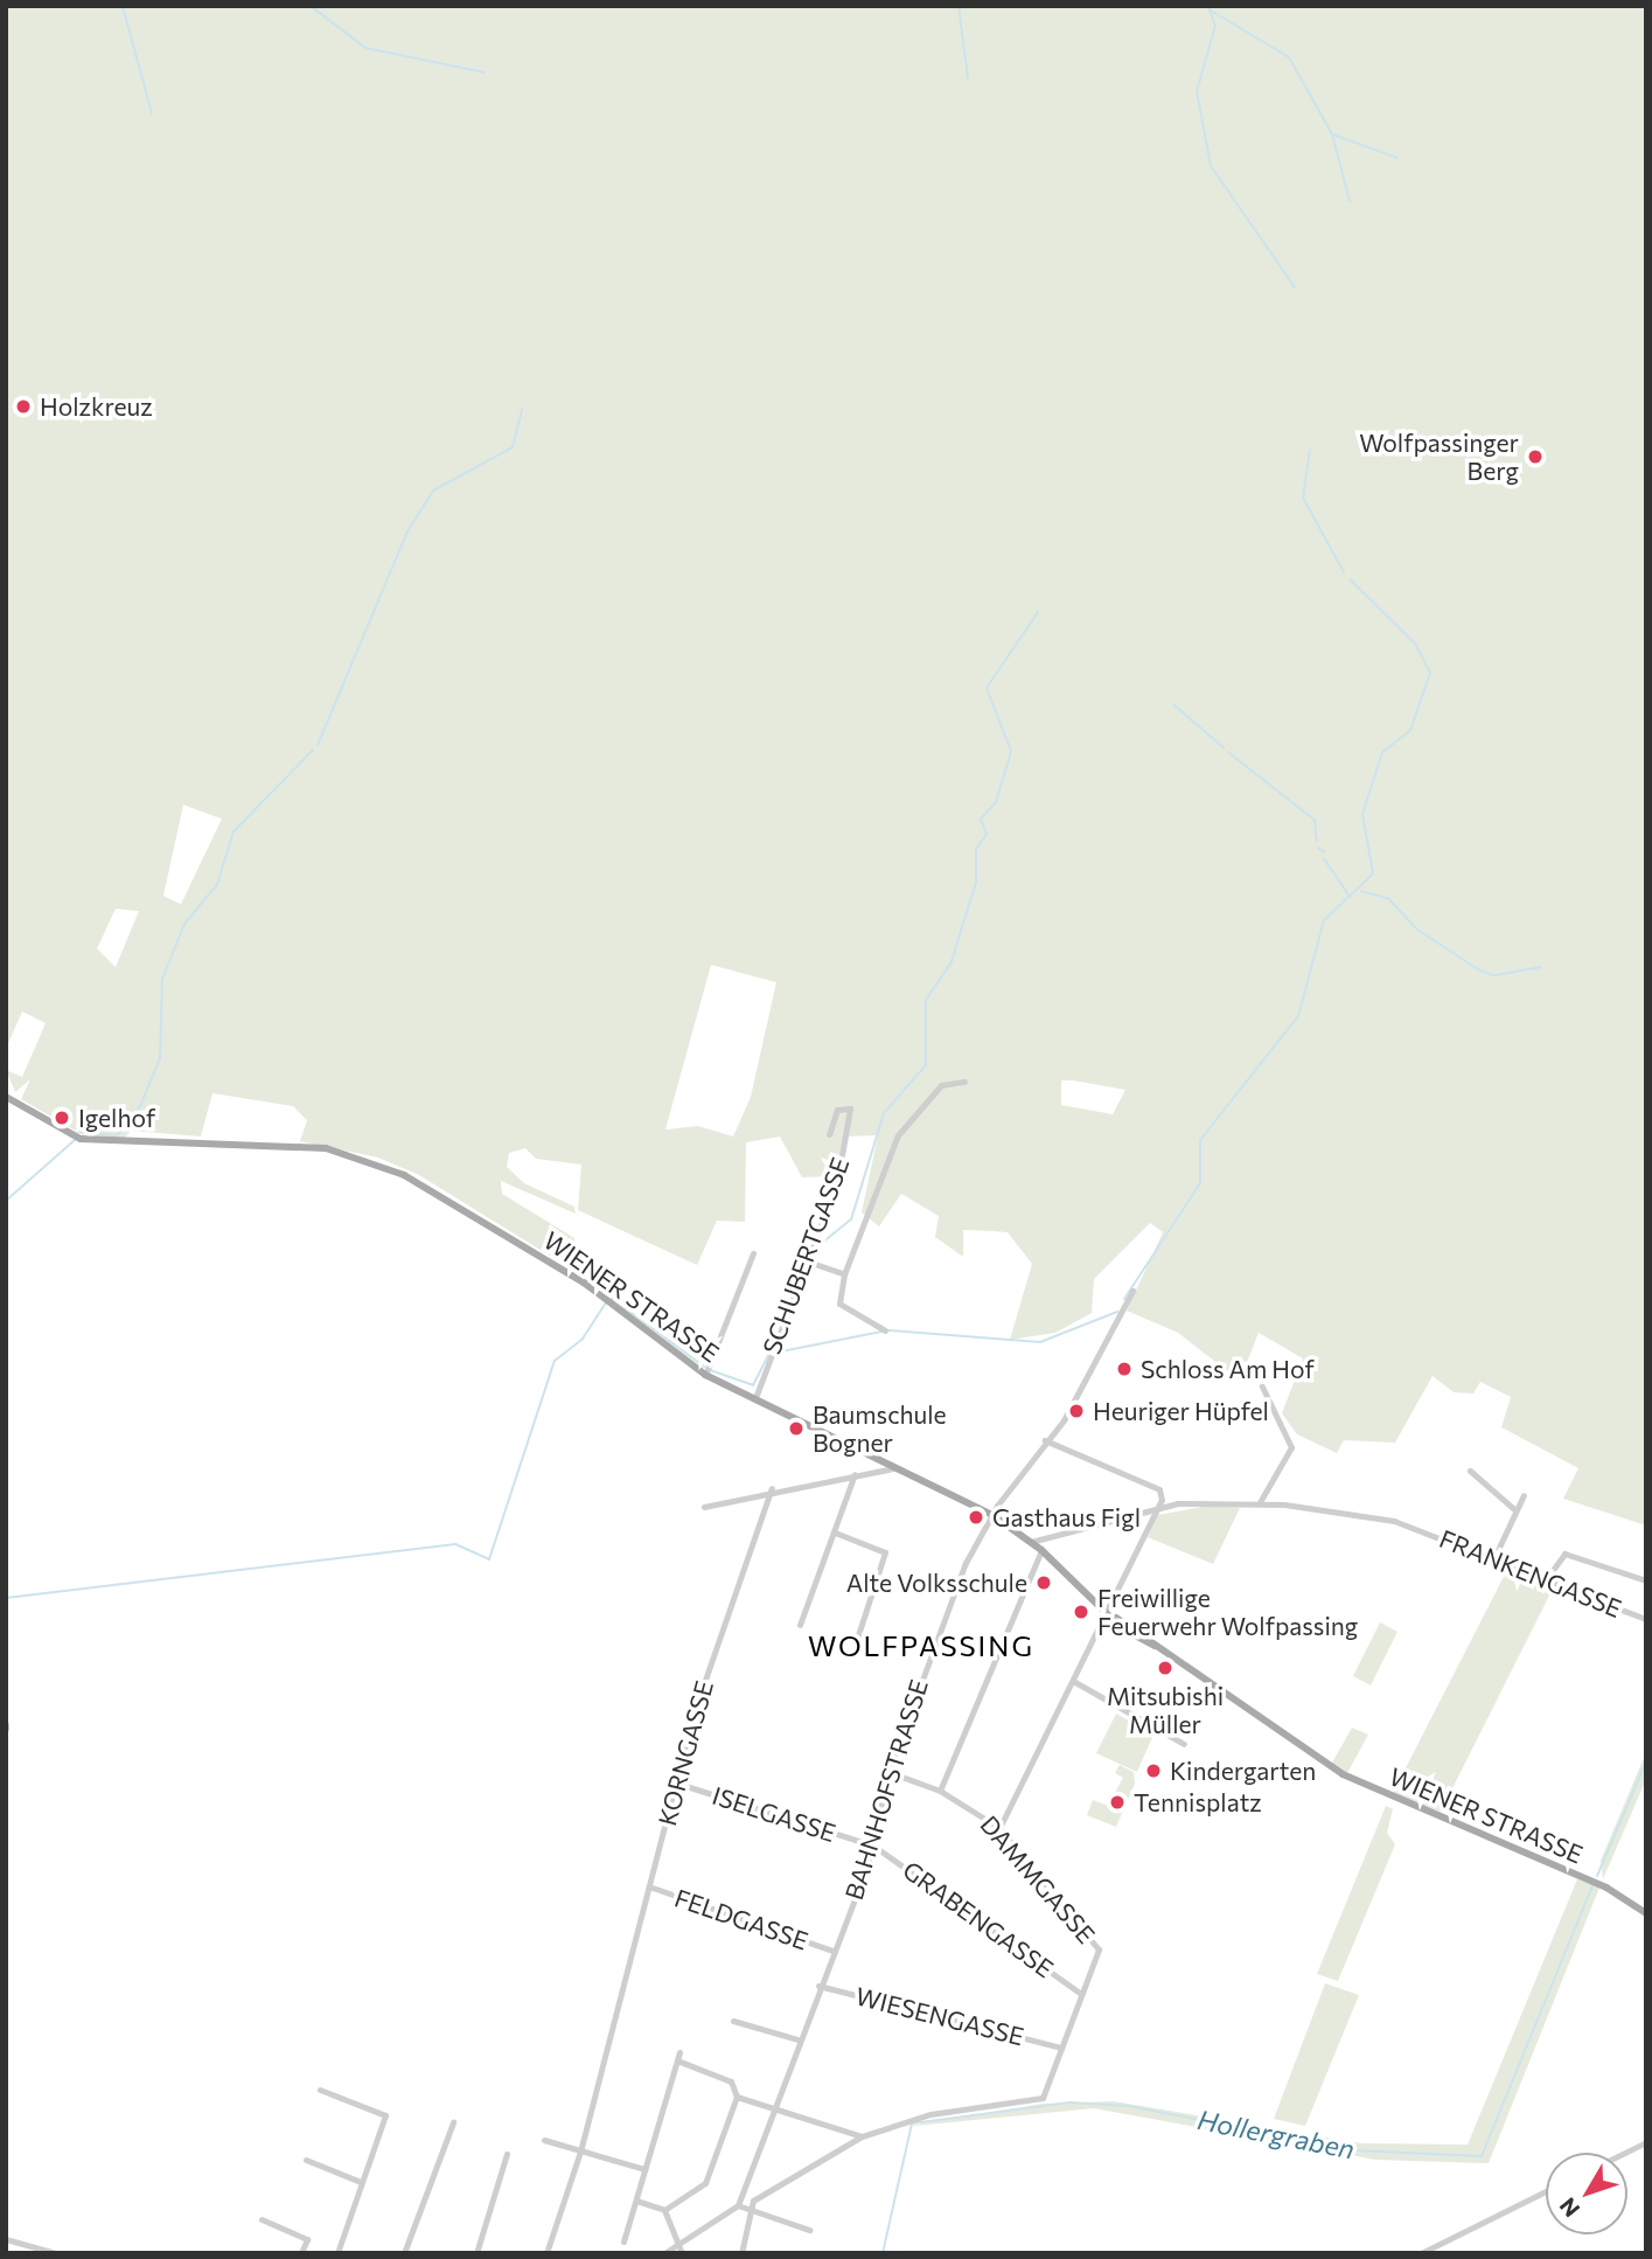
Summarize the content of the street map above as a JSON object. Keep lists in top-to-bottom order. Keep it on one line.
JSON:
{"streets":{"main road":["WIENER STRASSE"],"street":["SCHUBERTGASSE","FRANKENGASSE","KORNGASSE","BAHNHOFSTRASSE","ISELGASSE","DAMMGASSE","FELDGASSE","GRABENGASSE","WIESENGASSE"]},"crossings":[["SCHUBERTGASSE","WIENER STRASSE"],["WIENER STRASSE","FRANKENGASSE"],["WIENER STRASSE","BAHNHOFSTRASSE"],["KORNGASSE","ISELGASSE"],["KORNGASSE","FELDGASSE"],["BAHNHOFSTRASSE","ISELGASSE"],["BAHNHOFSTRASSE","DAMMGASSE"],["BAHNHOFSTRASSE","FELDGASSE"],["BAHNHOFSTRASSE","GRABENGASSE"],["BAHNHOFSTRASSE","WIESENGASSE"],["ISELGASSE","GRABENGASSE"],["DAMMGASSE","GRABENGASSE"],["DAMMGASSE","WIESENGASSE"]],"districts":["WOLFPASSING"],"water":["Hollergraben"],"places":["Holzkreuz","Wolfpassinger Berg","Igelhof","Schloss Am Hof","Heuriger Hüpfel","Baumschule Bogner","Gasthaus Figl","Alte Volksschule","Freiwillige Feuerwehr Wolfpassing","Mitsubishi Müller","Kindergarten","Tennisplatz"],"north":"bottom left"}
